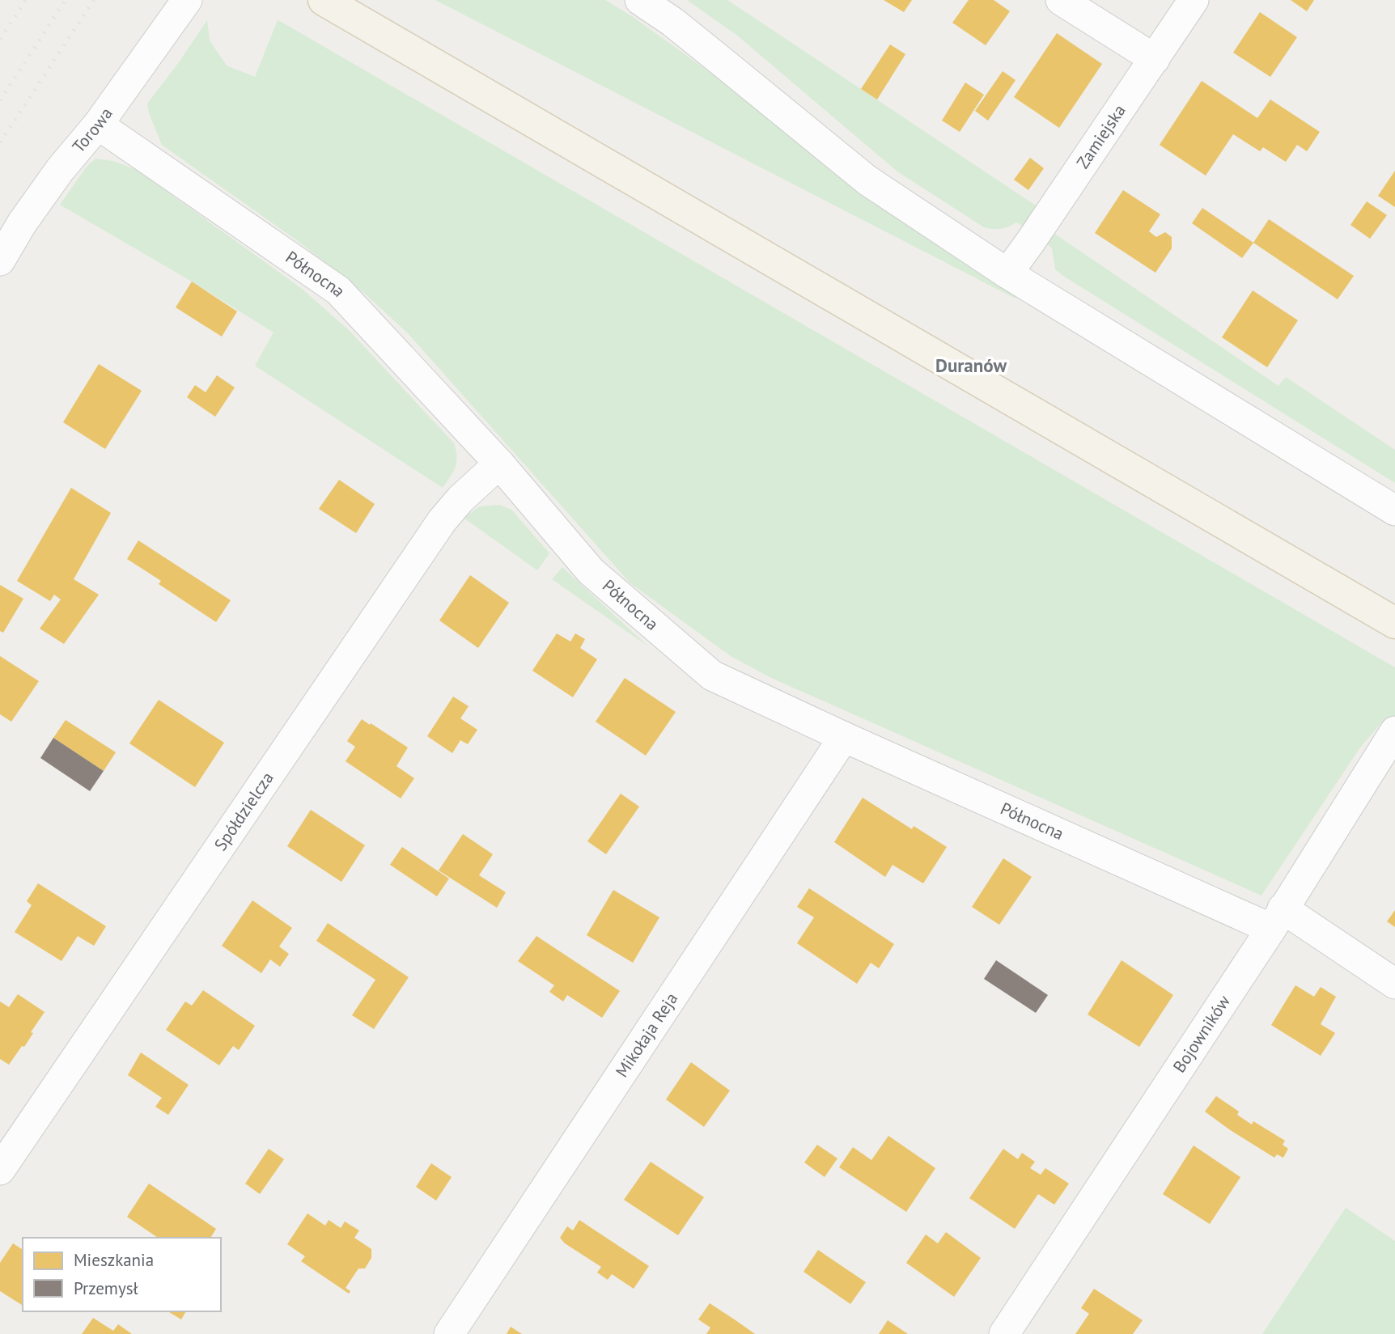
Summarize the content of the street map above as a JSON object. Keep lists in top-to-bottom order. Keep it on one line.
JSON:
{"streets":{"street":["Torowa","Zamiejska","Północna","Spółdzielcza","Bojowników","Mikołaja Reja"]},"crossings":[["Torowa","Północna"],["Północna","Spółdzielcza"],["Północna","Bojowników"],["Północna","Mikołaja Reja"]],"districts":["Duranów"],"legend":["Mieszkania","Przemysł"]}
